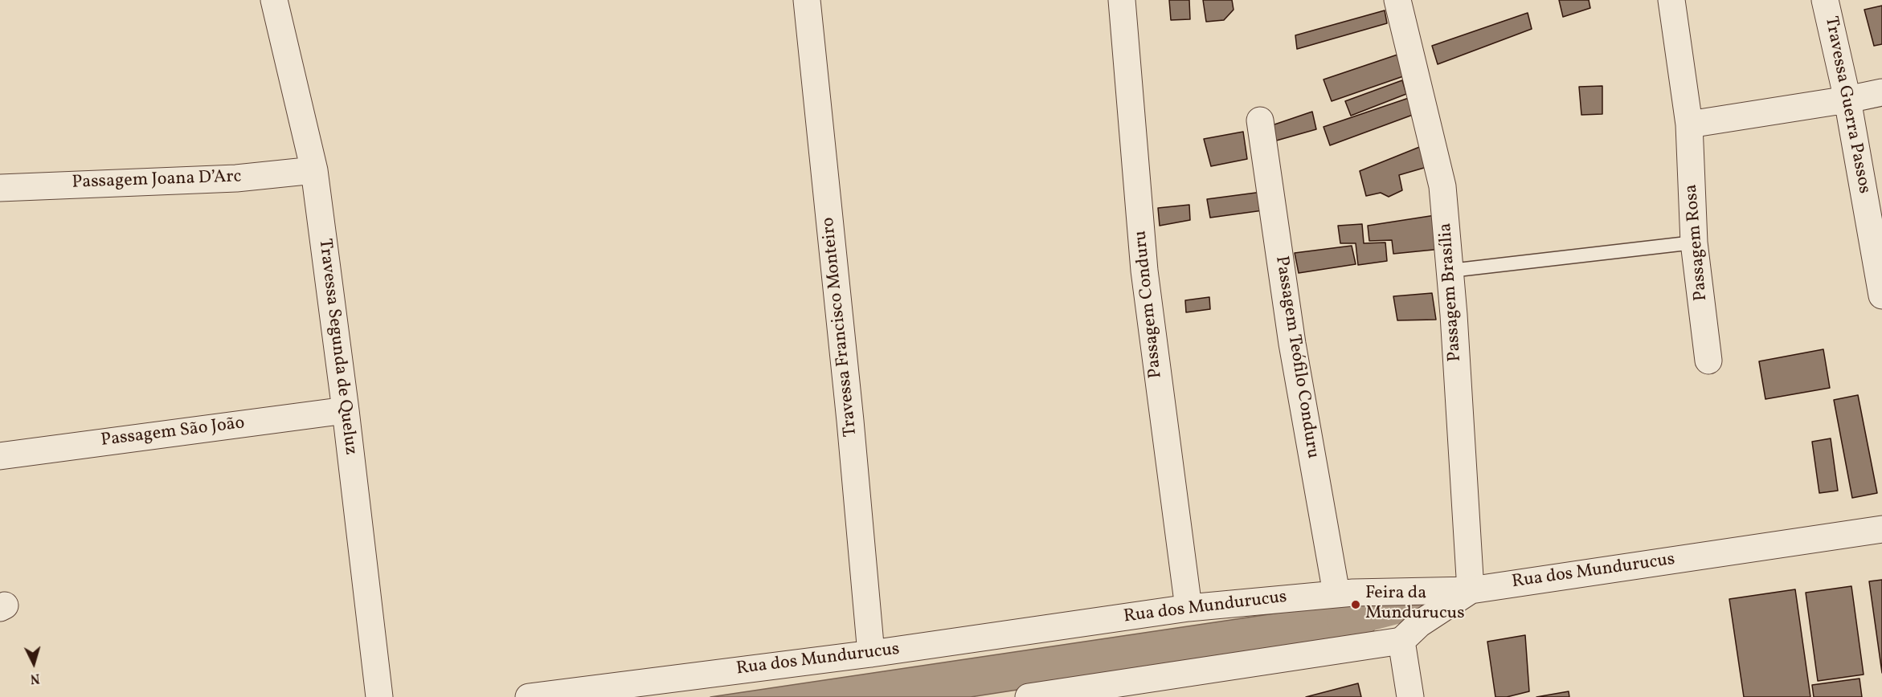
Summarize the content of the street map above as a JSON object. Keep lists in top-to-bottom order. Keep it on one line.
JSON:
{"streets":{"street":["Travessa Guerra Passos","Passagem Joana D’Arc","Passagem Rosa","Passagem Brasília","Passagem Conduru","Travessa Francisco Monteiro","Travessa Segunda de Queluz","Passagem Teófilo Conduru","Passagem São João","Rua dos Mundurucus"]},"crossings":[["Passagem Joana D’Arc","Travessa Segunda de Queluz"],["Passagem Brasília","Rua dos Mundurucus"],["Passagem Conduru","Rua dos Mundurucus"],["Travessa Francisco Monteiro","Rua dos Mundurucus"],["Travessa Segunda de Queluz","Passagem São João"],["Passagem Teófilo Conduru","Rua dos Mundurucus"]],"places":["Feira da Mundurucus"],"north":"bottom"}
